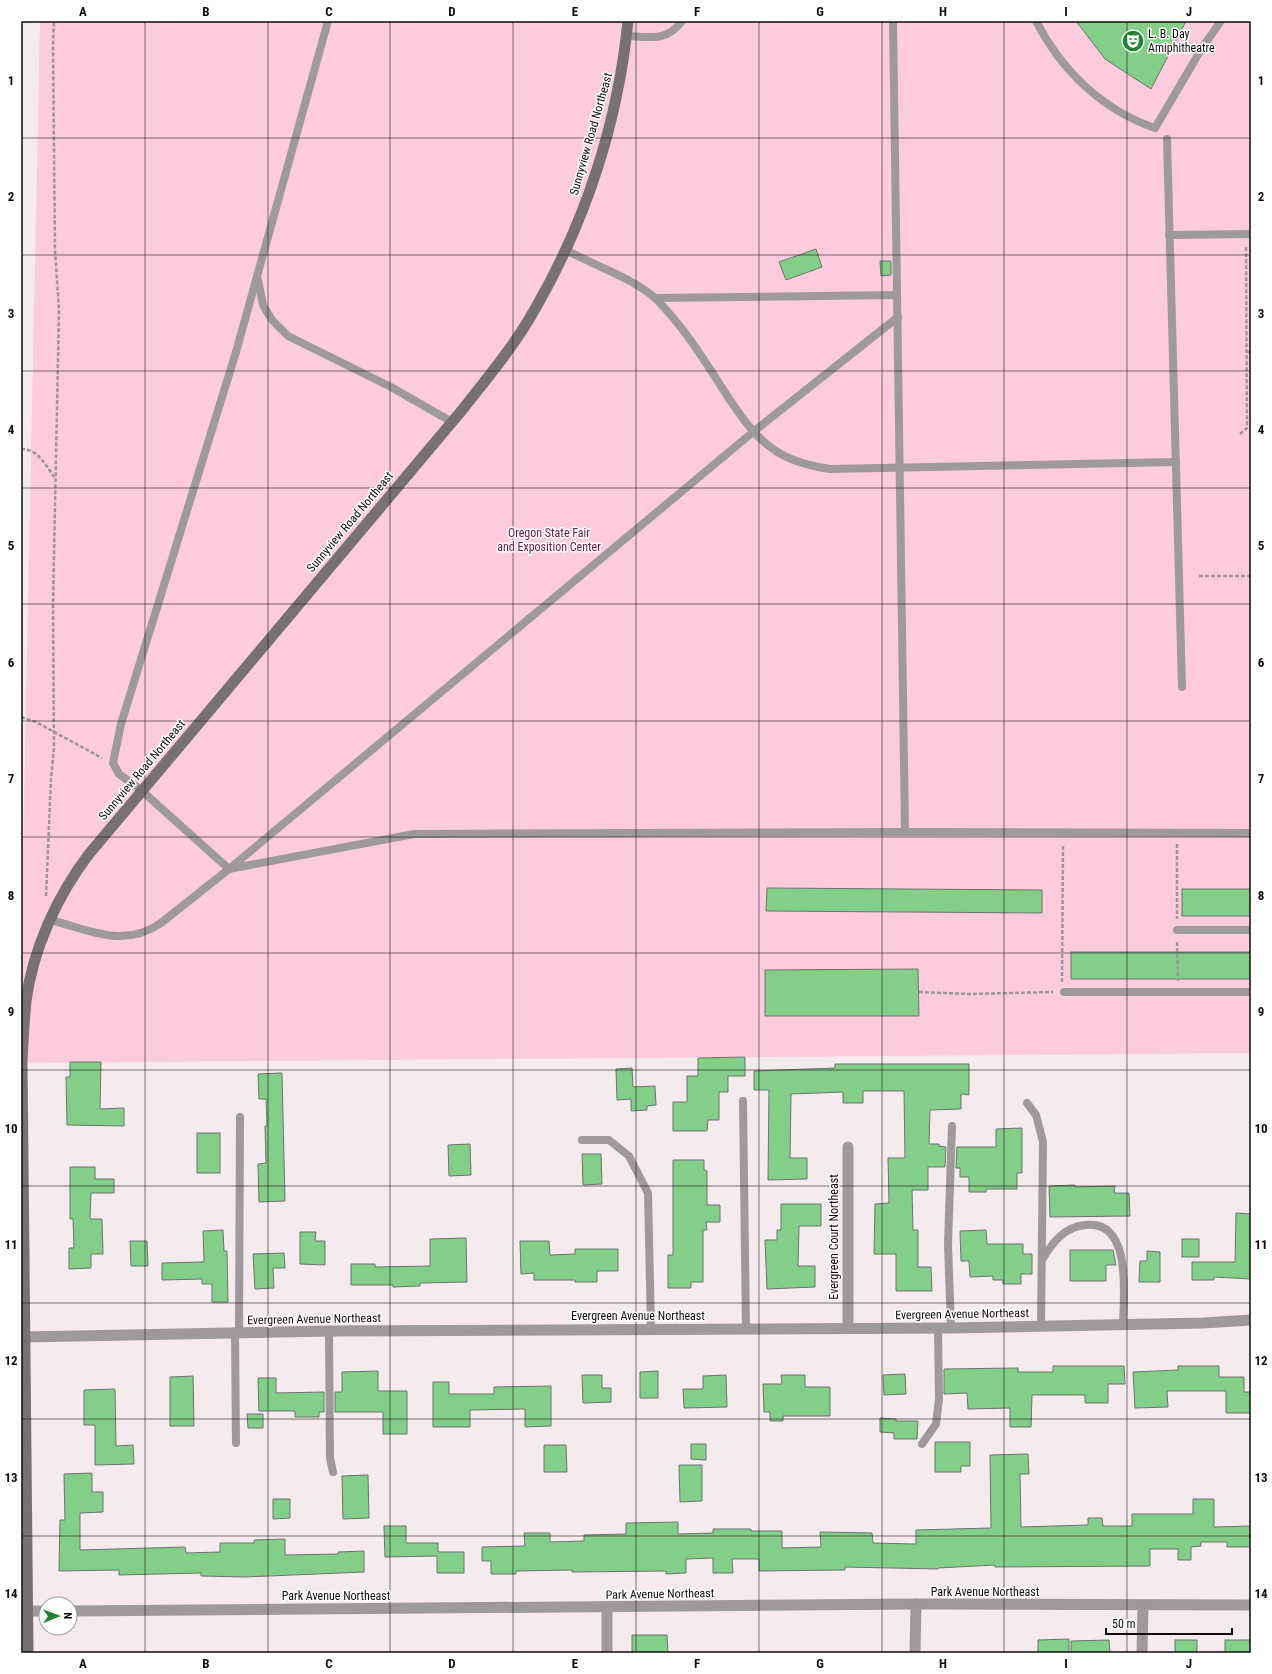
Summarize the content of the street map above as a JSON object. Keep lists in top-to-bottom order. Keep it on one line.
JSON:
{"streets":{"main road":["Sunnyview Road Northeast"],"street":["Evergreen Court Northeast","Evergreen Avenue Northeast","Park Avenue Northeast"]},"crossings":[["Sunnyview Road Northeast","Evergreen Avenue Northeast"],["Evergreen Court Northeast","Evergreen Avenue Northeast"]],"parks":["Oregon State Fair and Exposition Center"],"places":{"theatre":["L. B. Day Amiphitheatre"]},"scale_bar":"50 m","north":"right","grid":{"columns":["A","B","C","D","E","F","G","H","I","J"],"rows":["1","2","3","4","5","6","7","8","9","10","11","12","13","14"]}}
